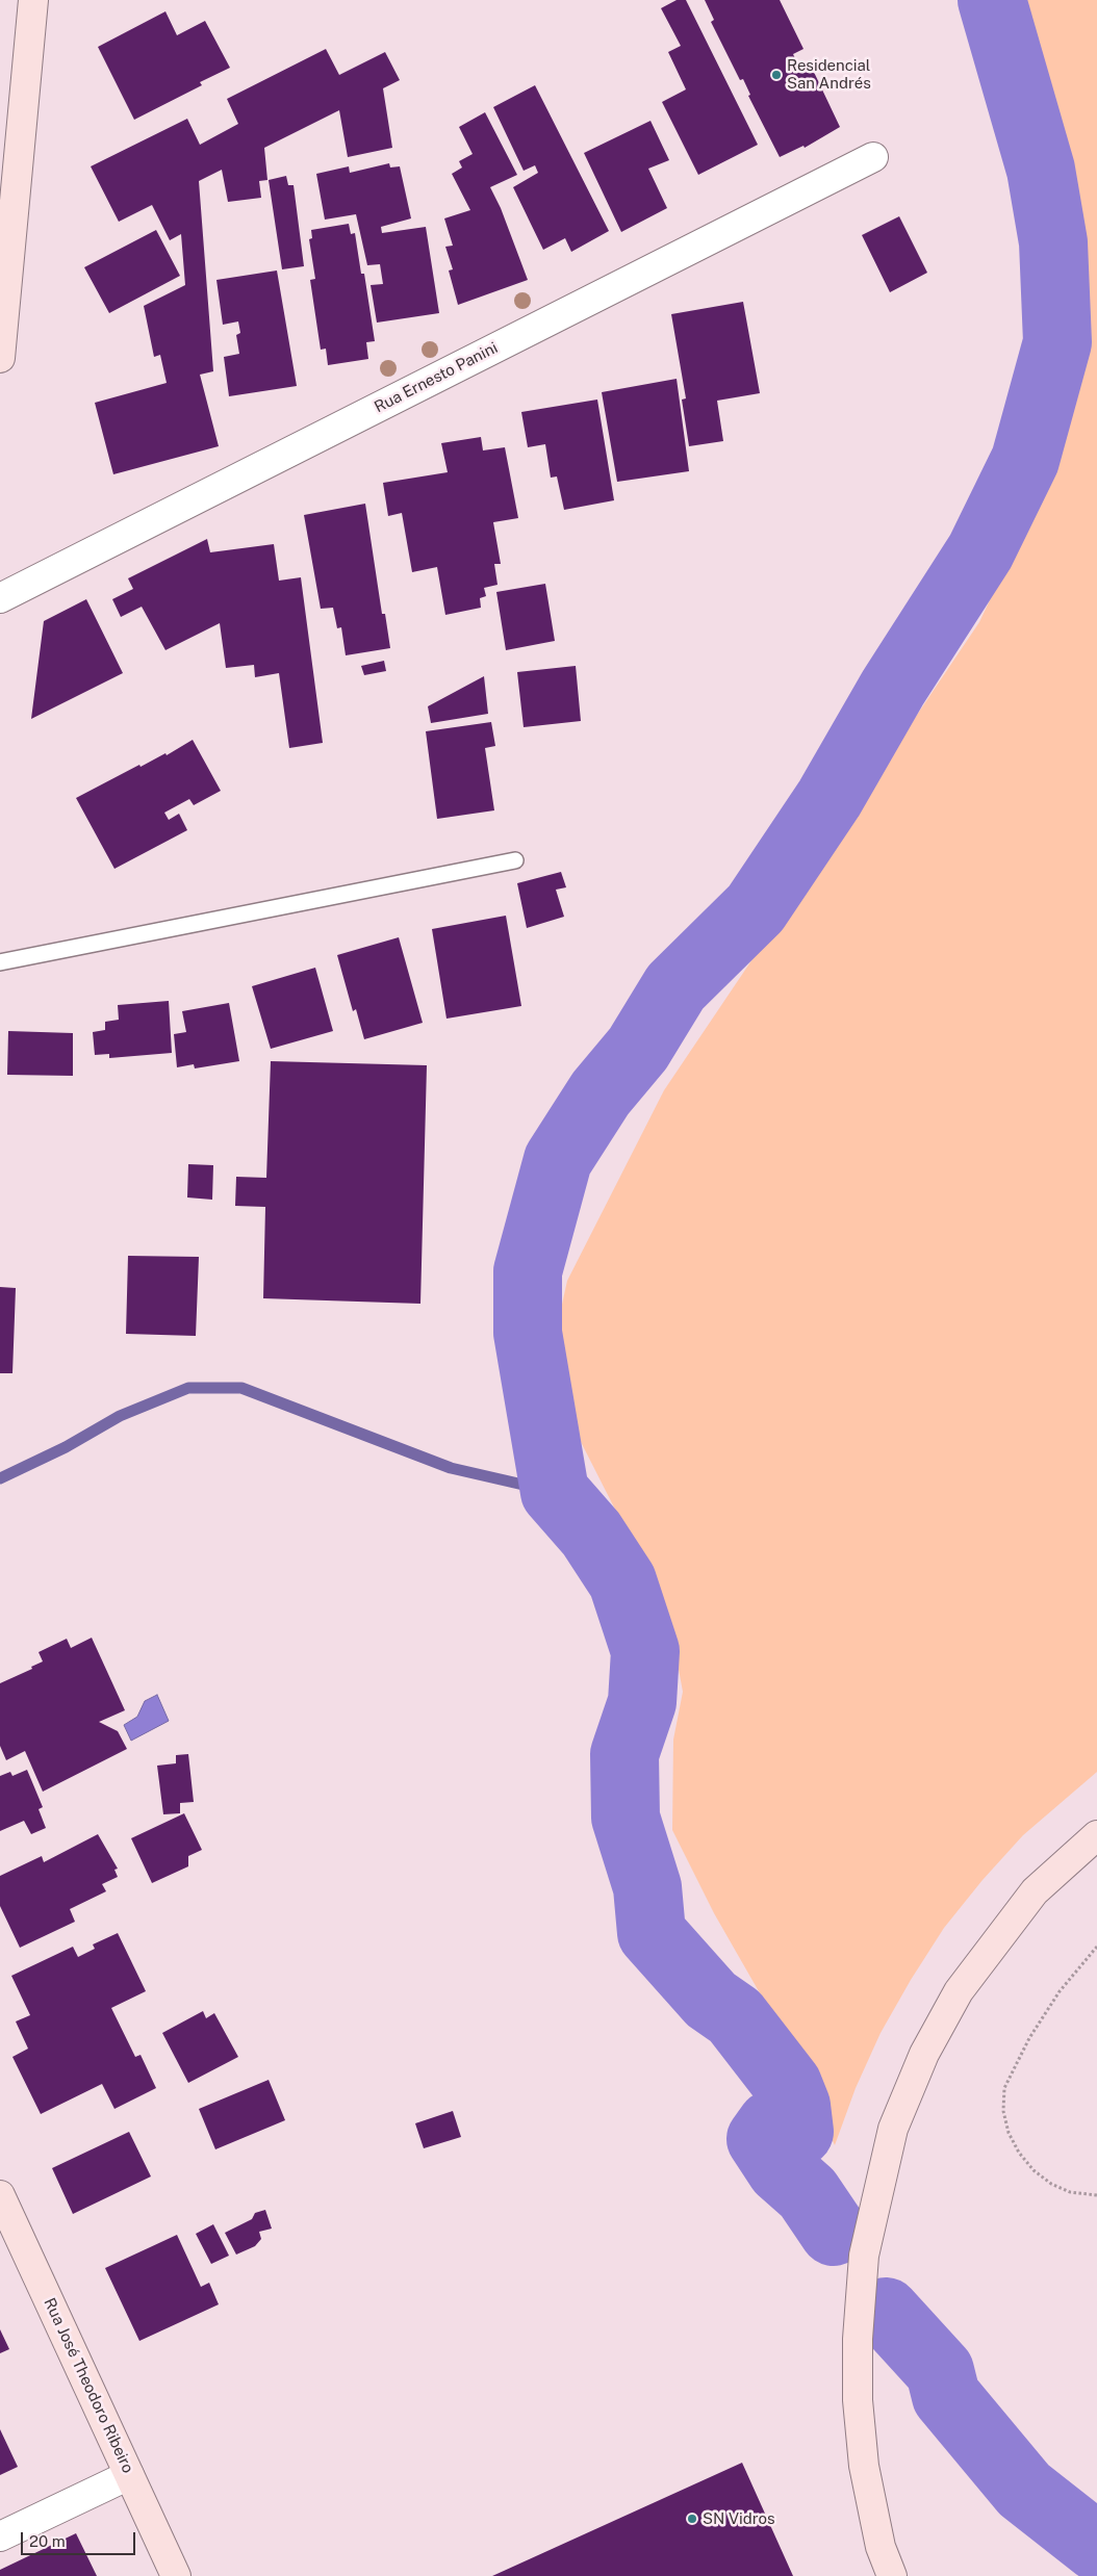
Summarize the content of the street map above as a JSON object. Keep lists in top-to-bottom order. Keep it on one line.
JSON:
{"streets":{"main road":["Rua José Theodoro Ribeiro"],"street":["Rua Ernesto Panini"]},"places":["Residencial San Andrés","SN Vidros"],"scale_bar":"20 m"}
